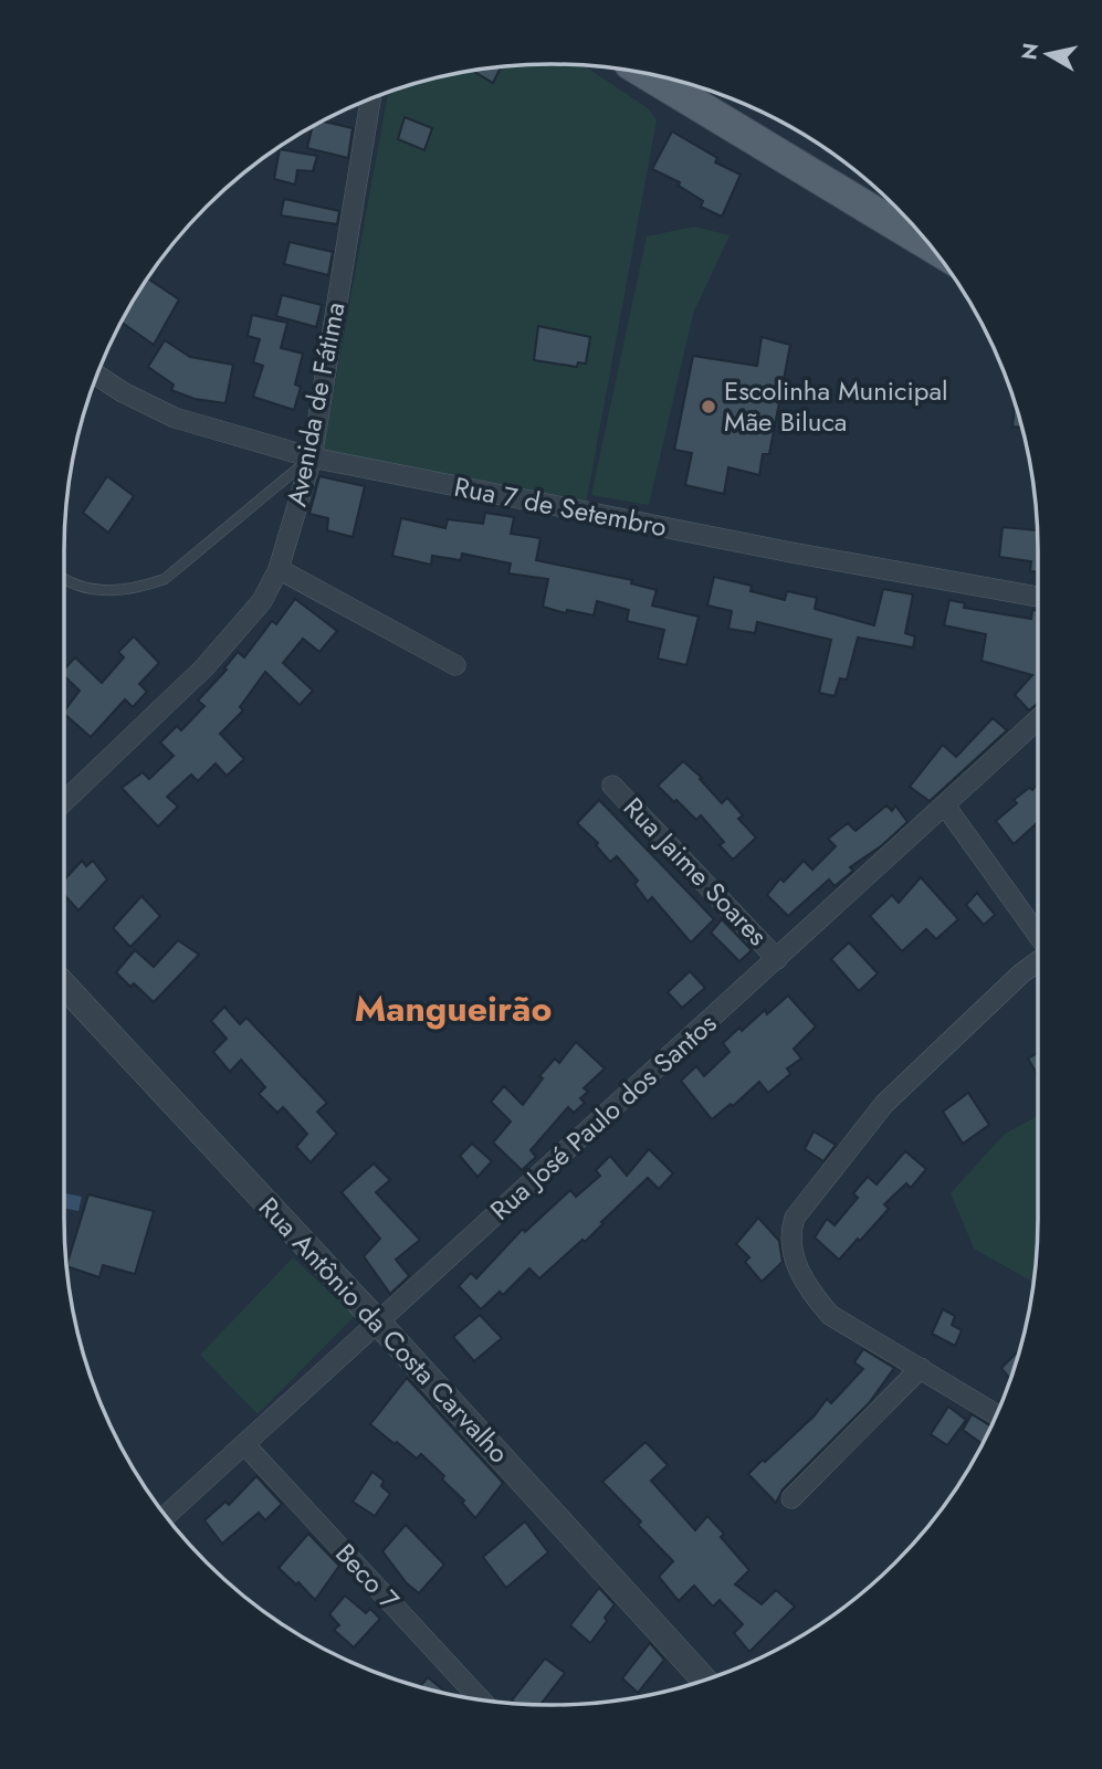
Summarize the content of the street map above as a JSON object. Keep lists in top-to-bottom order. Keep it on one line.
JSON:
{"streets":{"street":["Avenida de Fátima","Rua 7 de Setembro","Rua Jaime Soares","Rua José Paulo dos Santos","Rua Antônio da Costa Carvalho","Beco 7"]},"crossings":[["Avenida de Fátima","Rua 7 de Setembro"],["Rua Jaime Soares","Rua José Paulo dos Santos"],["Rua José Paulo dos Santos","Rua Antônio da Costa Carvalho"],["Rua José Paulo dos Santos","Beco 7"]],"districts":["Mangueirão"],"places":["Escolinha Municipal Mãe Biluca"],"north":"left"}
